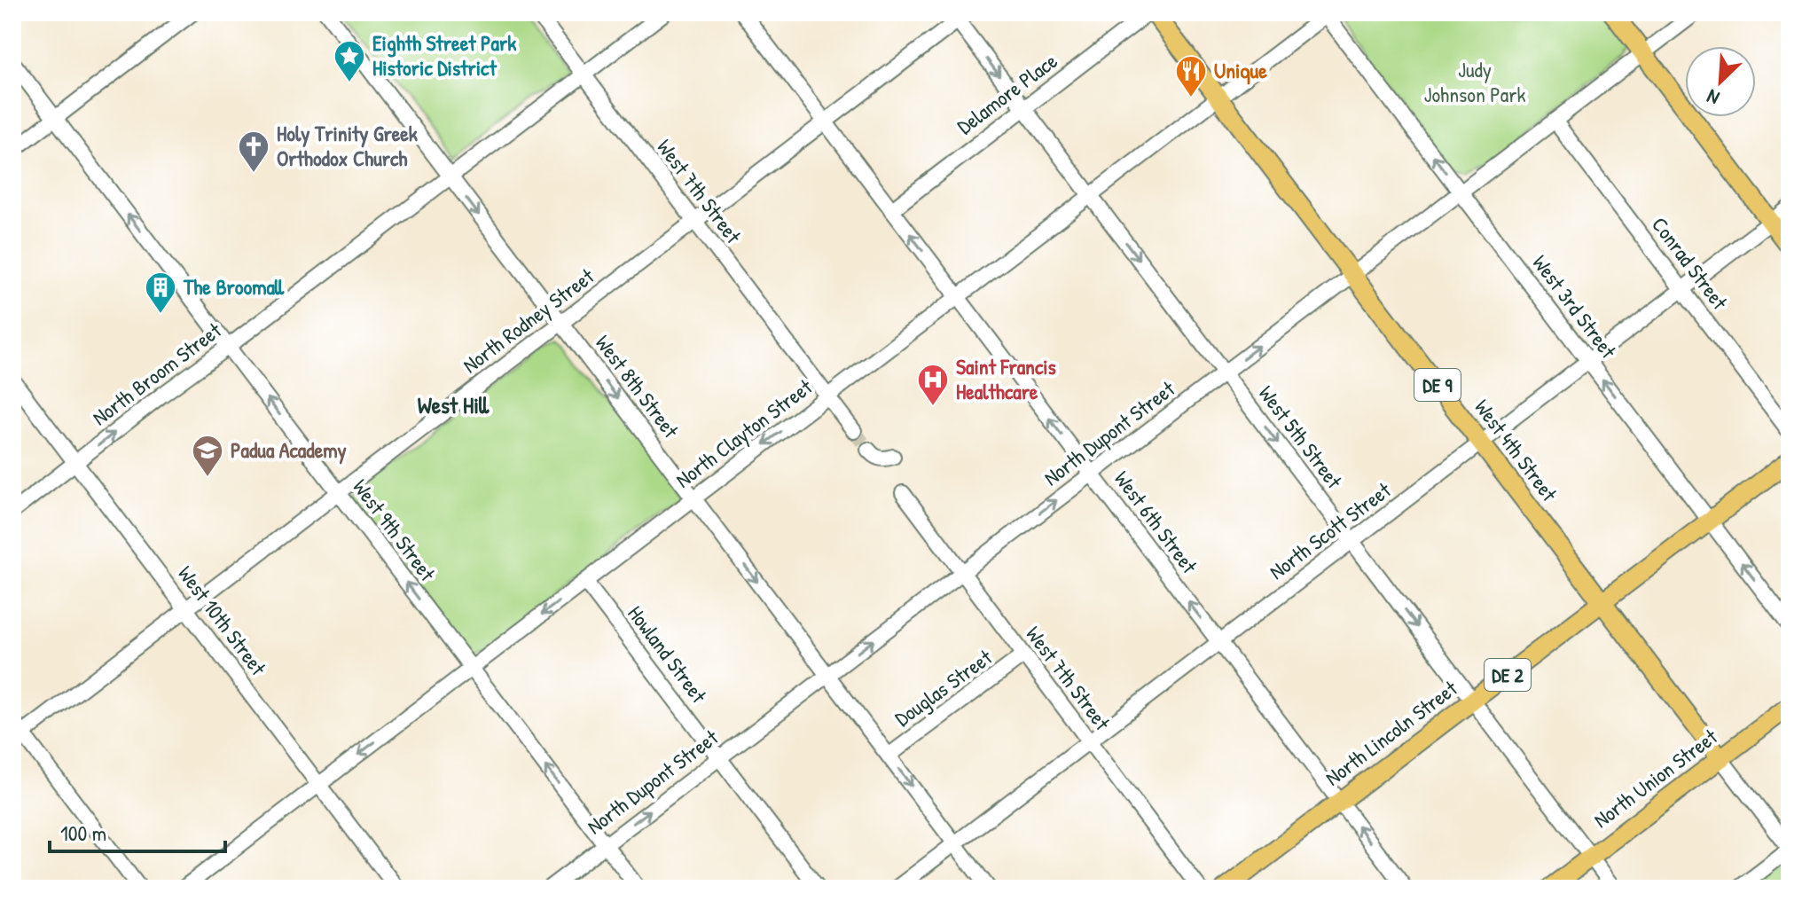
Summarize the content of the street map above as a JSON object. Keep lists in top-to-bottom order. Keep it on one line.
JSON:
{"streets":{"main road":["DE 9","West 4th Street","DE 2","North Lincoln Street","North Union Street"],"street":["Delamore Place","West 7th Street","Conrad Street","West 3rd Street","North Rodney Street","North Broom Street","West 8th Street","North Clayton Street","North Dupont Street","West 5th Street","West 6th Street","West 9th Street","North Scott Street","West 10th Street","Howland Street","Douglas Street"]},"crossings":[["Delamore Place","West 5th Street"],["Delamore Place","West 4th Street"],["Delamore Place","West 6th Street"],["West 7th Street","North Rodney Street"],["West 7th Street","North Broom Street"],["West 7th Street","North Clayton Street"],["West 7th Street","North Dupont Street"],["West 7th Street","North Scott Street"],["West 7th Street","Douglas Street"],["Conrad Street","North Dupont Street"],["Conrad Street","North Scott Street"],["West 3rd Street","North Clayton Street"],["West 3rd Street","North Dupont Street"],["West 3rd Street","North Scott Street"],["West 3rd Street","North Lincoln Street"],["North Rodney Street","West 8th Street"],["North Rodney Street","West 5th Street"],["North Rodney Street","West 6th Street"],["North Rodney Street","West 9th Street"],["North Rodney Street","West 10th Street"],["North Broom Street","West 8th Street"],["North Broom Street","West 9th Street"],["North Broom Street","West 10th Street"],["West 8th Street","North Clayton Street"],["West 8th Street","North Dupont Street"],["West 8th Street","North Scott Street"],["West 8th Street","Douglas Street"],["North Clayton Street","West 5th Street"],["North Clayton Street","West 4th Street"],["North Clayton Street","West 6th Street"],["North Clayton Street","West 9th Street"],["North Clayton Street","West 10th Street"],["North Clayton Street","Howland Street"],["North Dupont Street","West 5th Street"],["North Dupont Street","West 4th Street"],["North Dupont Street","West 6th Street"],["North Dupont Street","West 9th Street"],["North Dupont Street","Howland Street"],["West 5th Street","North Scott Street"],["West 5th Street","North Lincoln Street"],["West 5th Street","North Union Street"],["West 4th Street","North Scott Street"],["West 4th Street","North Lincoln Street"],["West 4th Street","North Union Street"],["West 6th Street","North Scott Street"],["West 6th Street","North Lincoln Street"]],"one_way":["West 3rd Street","West 8th Street","North Dupont Street","West 5th Street","West 6th Street","West 9th Street"],"districts":["West Hill"],"parks":["Judy Johnson Park"],"places":{"place":["Eighth Street Park Historic District"],"restaurant":["Unique"],"church":["Holy Trinity Greek Orthodox Church"],"building":["The Broomall"],"hospital":["Saint Francis Healthcare"],"school or university":["Padua Academy"]},"scale_bar":"100 m","north":"bottom left"}
